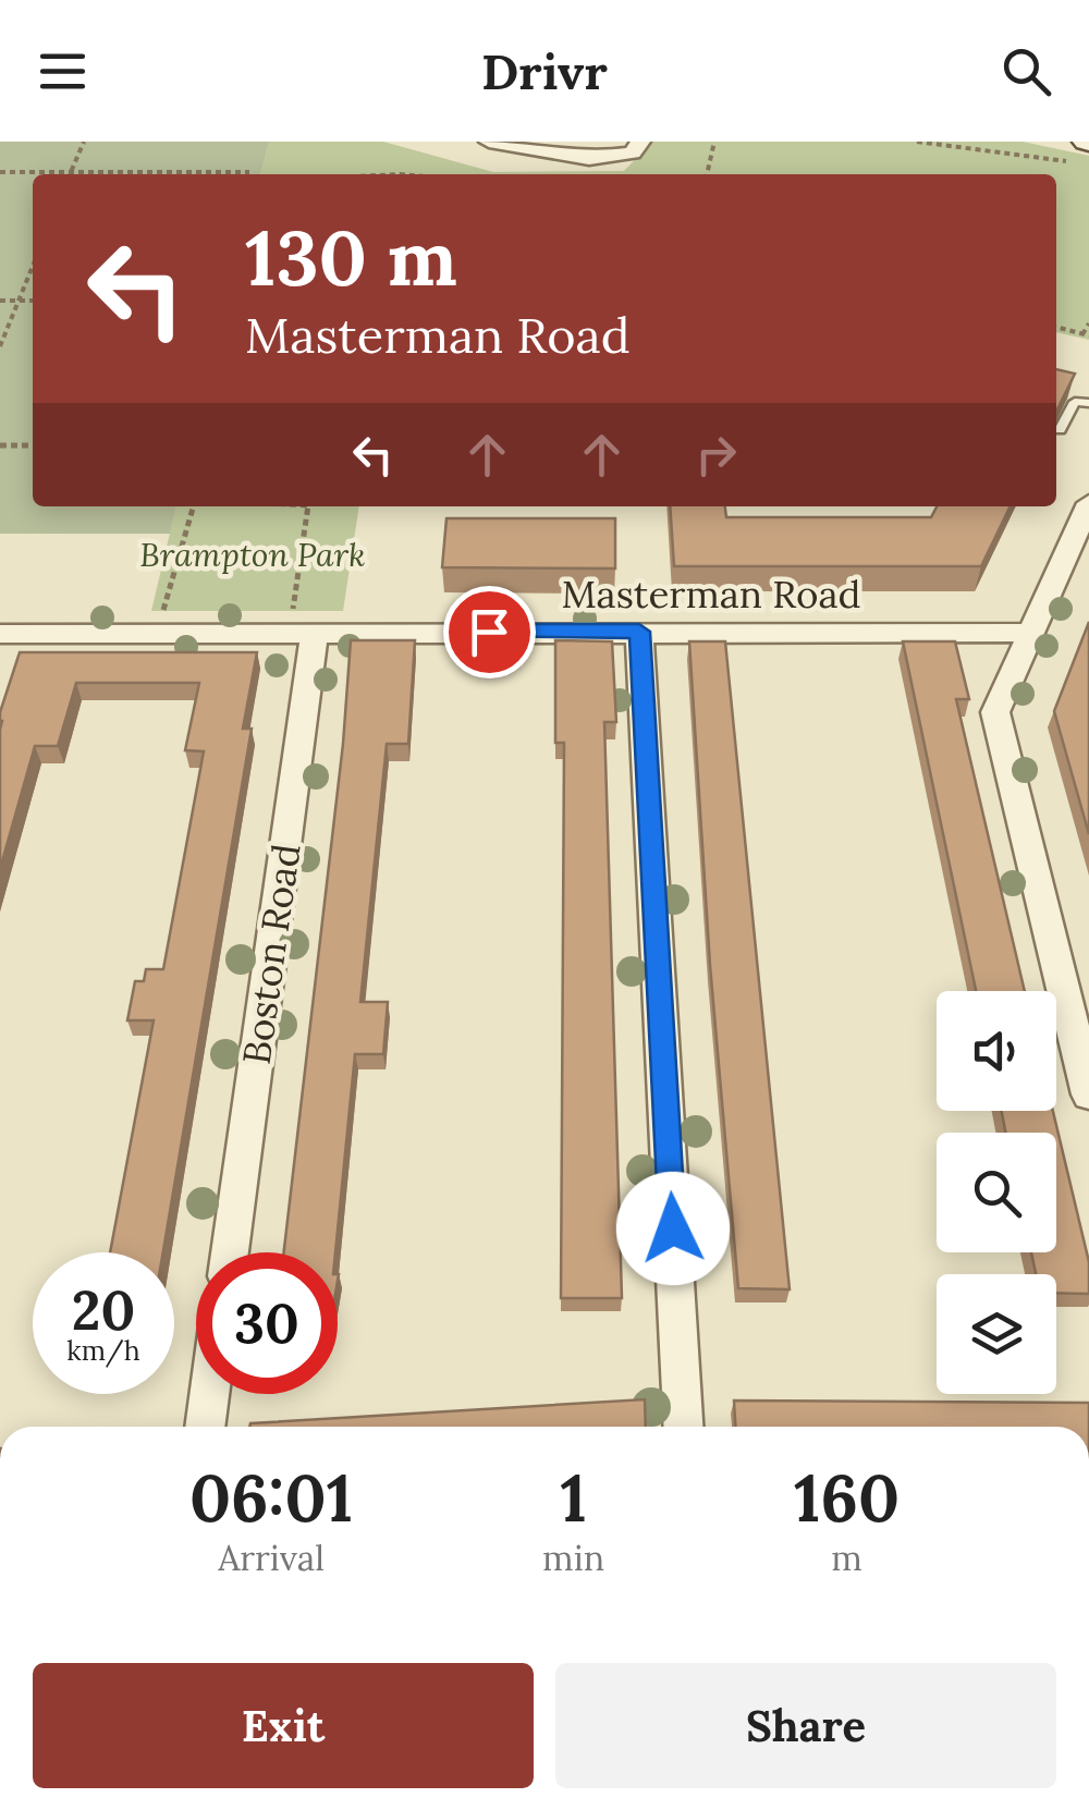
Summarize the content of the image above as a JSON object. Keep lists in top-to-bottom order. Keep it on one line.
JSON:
{"streets":{"street":["Masterman Road","Boston Road"]},"crossings":[["Masterman Road","Boston Road"]],"parks":["Brampton Park"],"page":{"header":"Drivr","turn":["130 m","Masterman Road"],"speed":"20 km/h","limit":"30","eta":["06:01","Arrival","1","min","160","m"],"buttons":["Exit","Share"]}}
